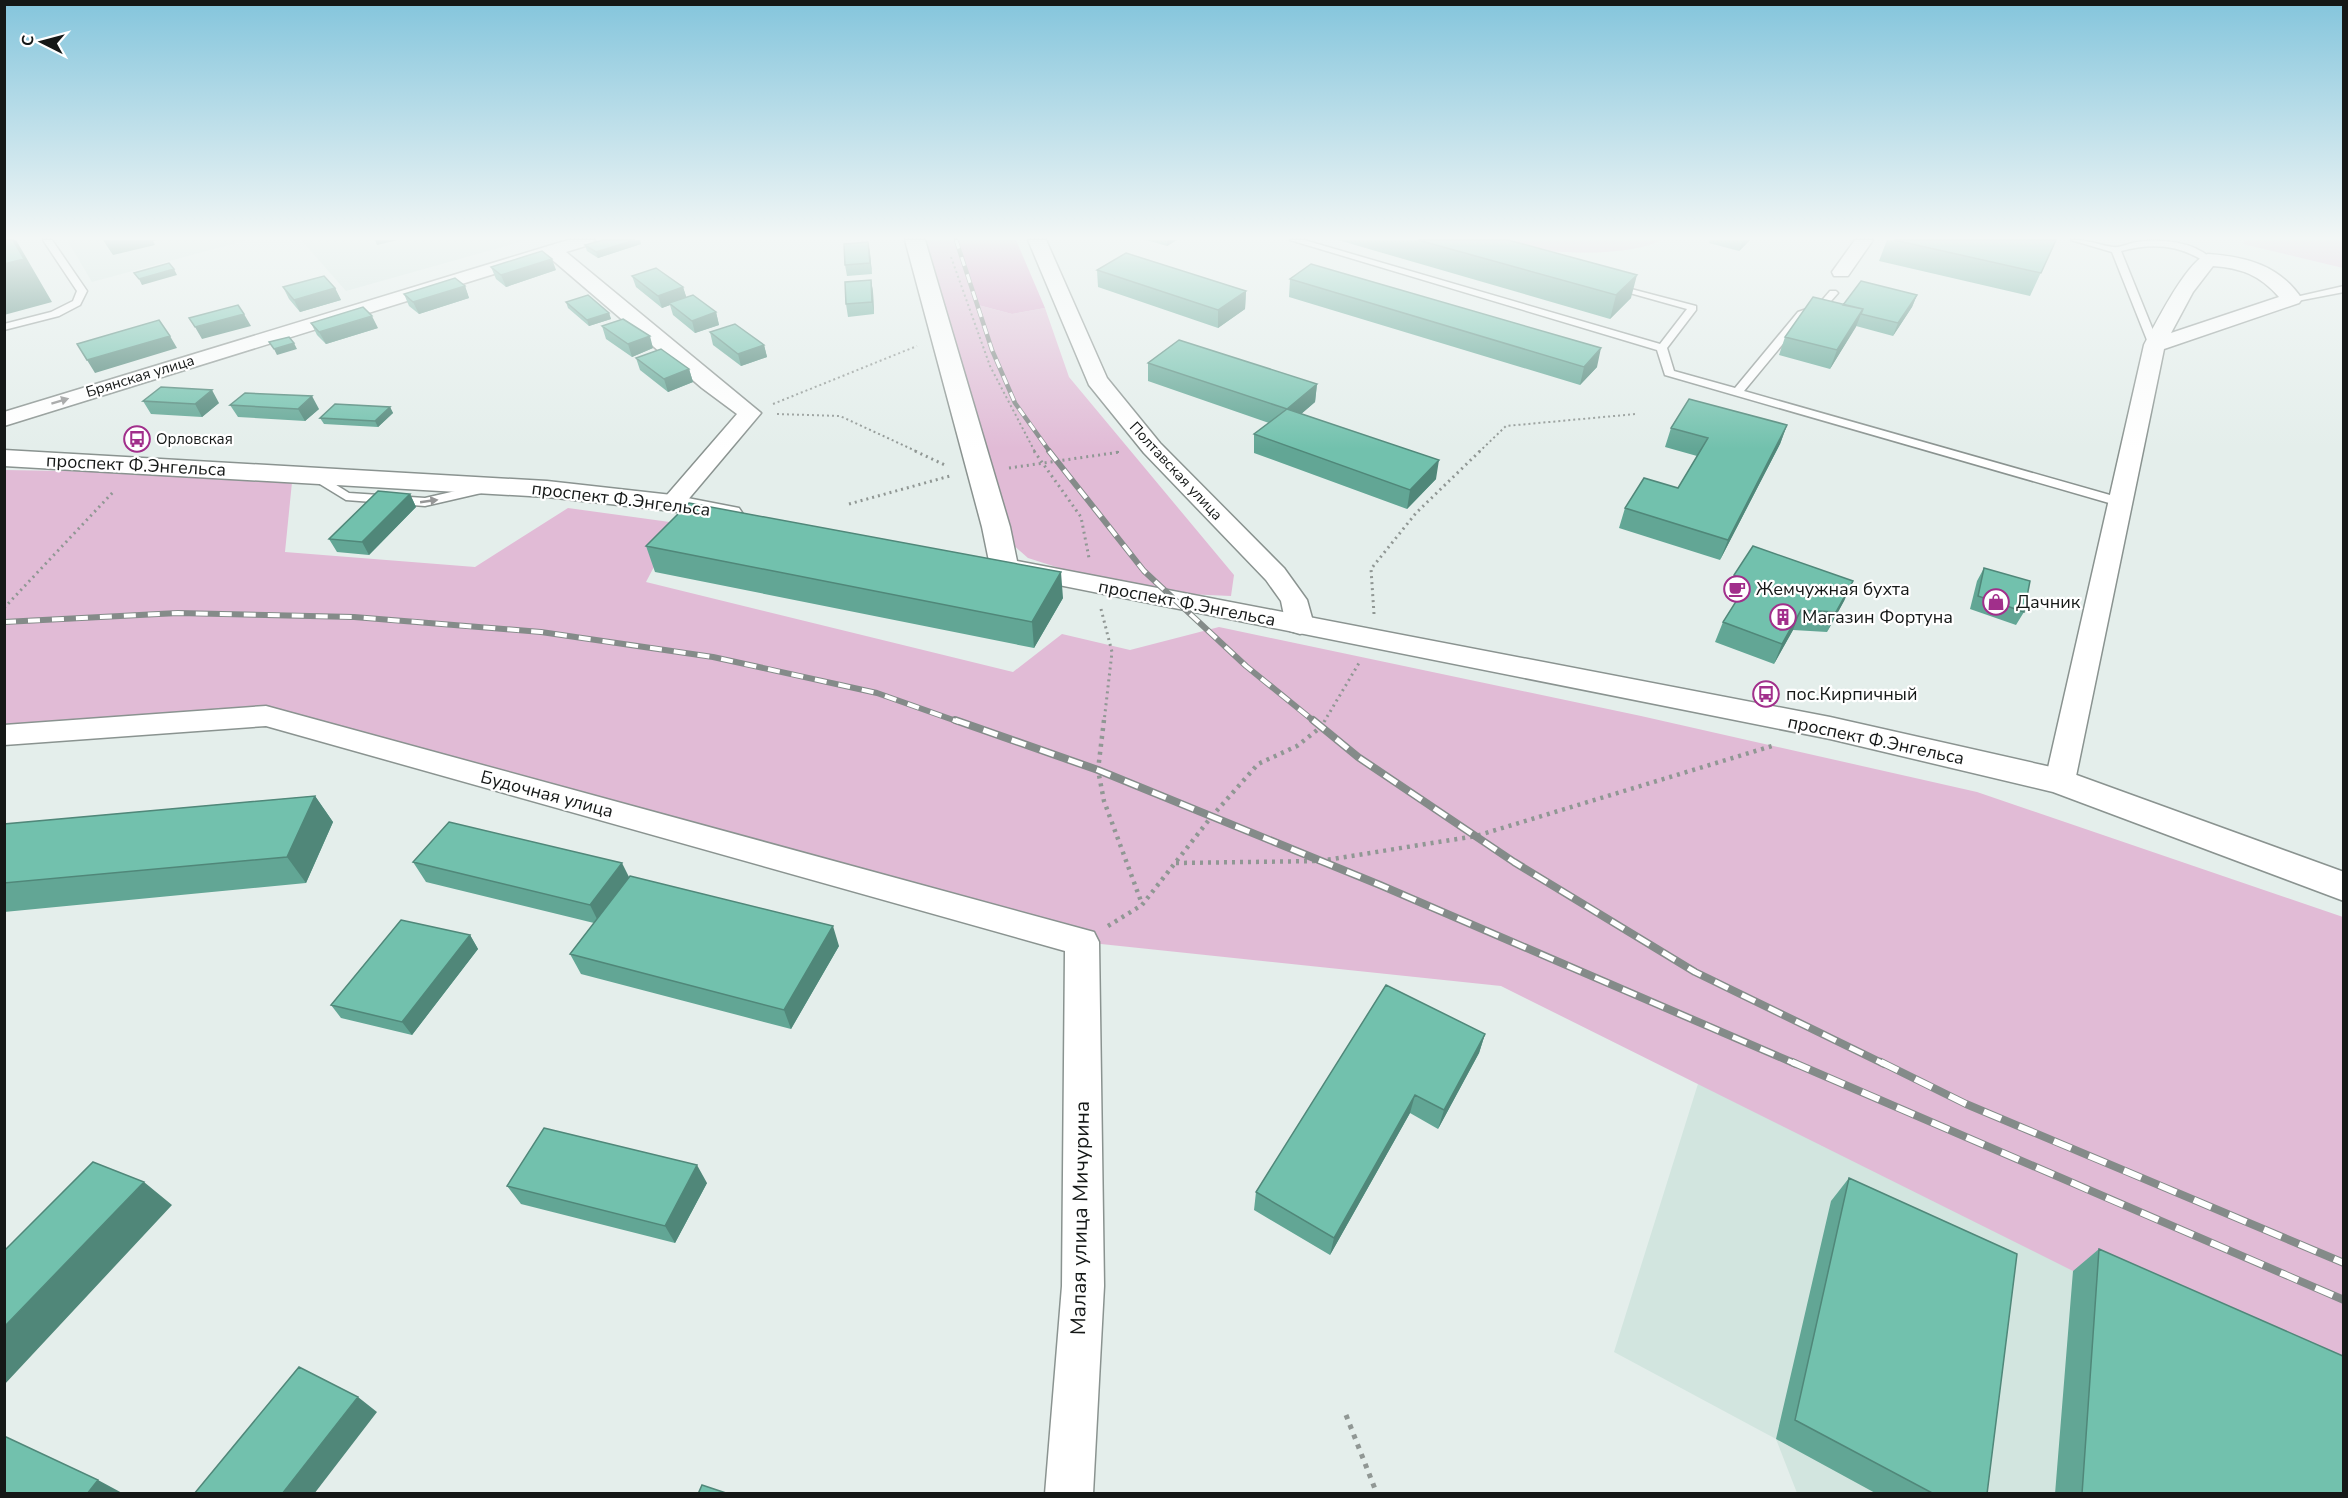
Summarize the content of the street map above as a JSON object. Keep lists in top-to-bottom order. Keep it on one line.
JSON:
{"streets":{"street":["Брянская улица","проспект Ф.Энгельса","Полтавская улица","Будочная улица","Малая улица Мичурина"]},"crossings":[["проспект Ф.Энгельса","Полтавская улица"],["Будочная улица","Малая улица Мичурина"]],"one_way":["Брянская улица"],"places":{"bus stop":["Орловская","пос.Кирпичный"],"cafe":["Жемчужная бухта"],"shop":["Дачник"],"building":["Магазин Фортуна"]},"north":"left"}
